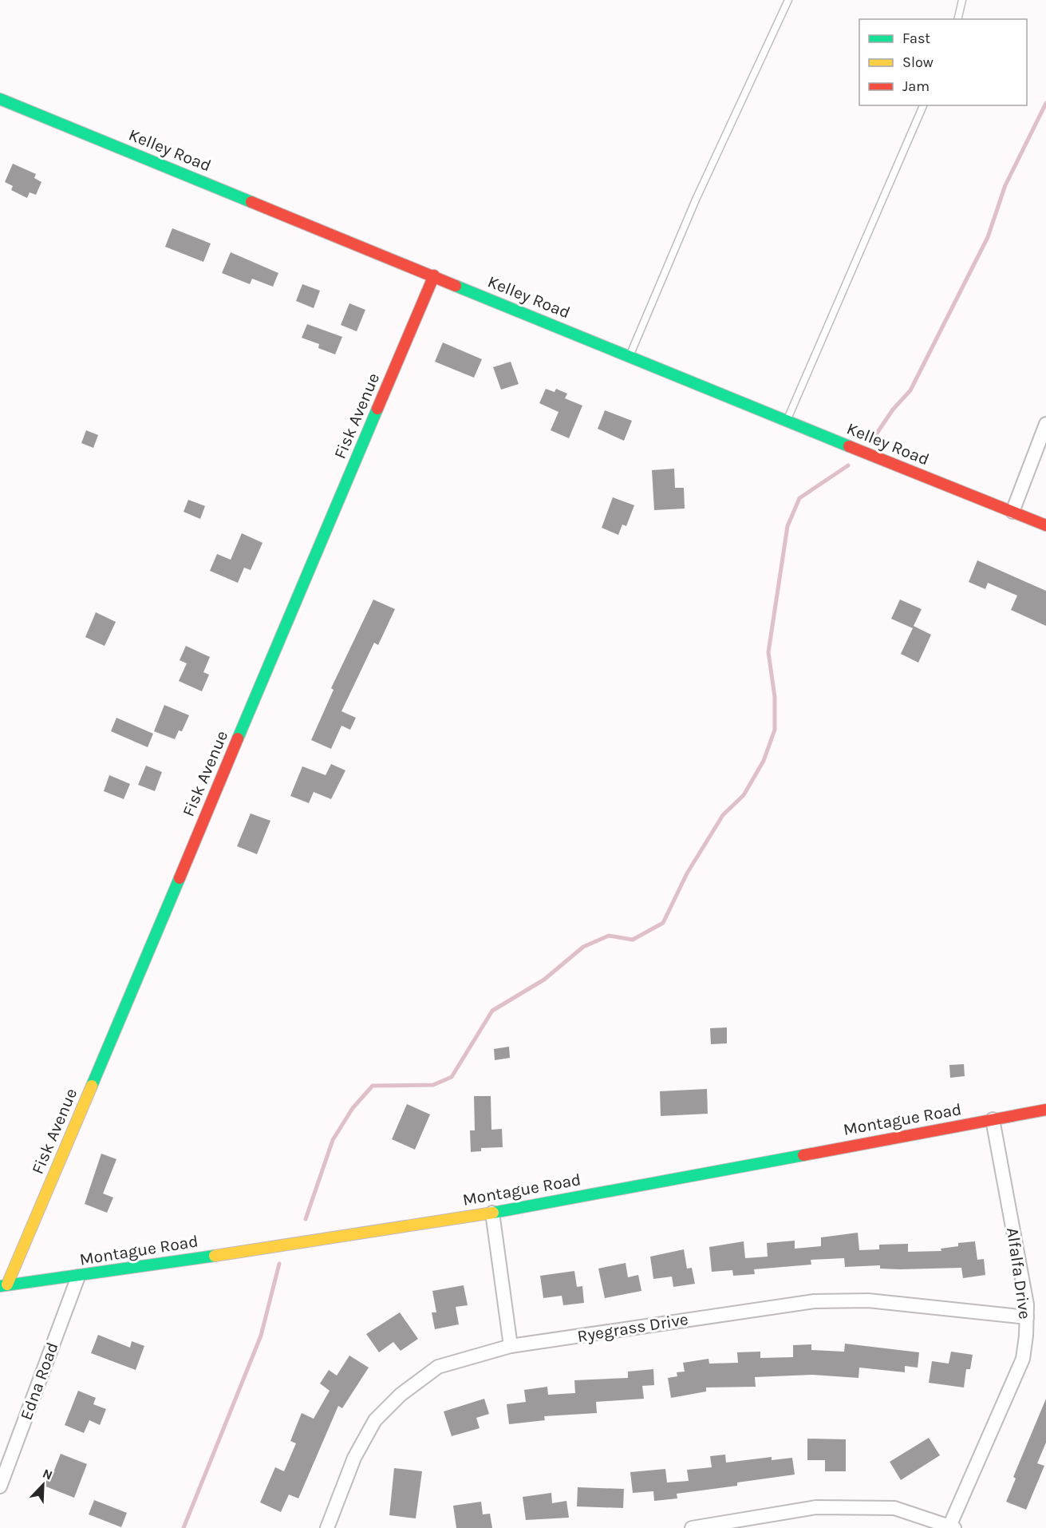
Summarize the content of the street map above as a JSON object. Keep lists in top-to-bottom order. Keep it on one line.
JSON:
{"streets":{"street":["Kelley Road","Fisk Avenue","Montague Road","Alfalfa Drive","Ryegrass Drive","Edna Road"]},"crossings":[["Kelley Road","Fisk Avenue"],["Fisk Avenue","Montague Road"],["Montague Road","Alfalfa Drive"],["Montague Road","Edna Road"],["Alfalfa Drive","Ryegrass Drive"]],"legend":["Fast","Slow","Jam"],"north":"top right"}
